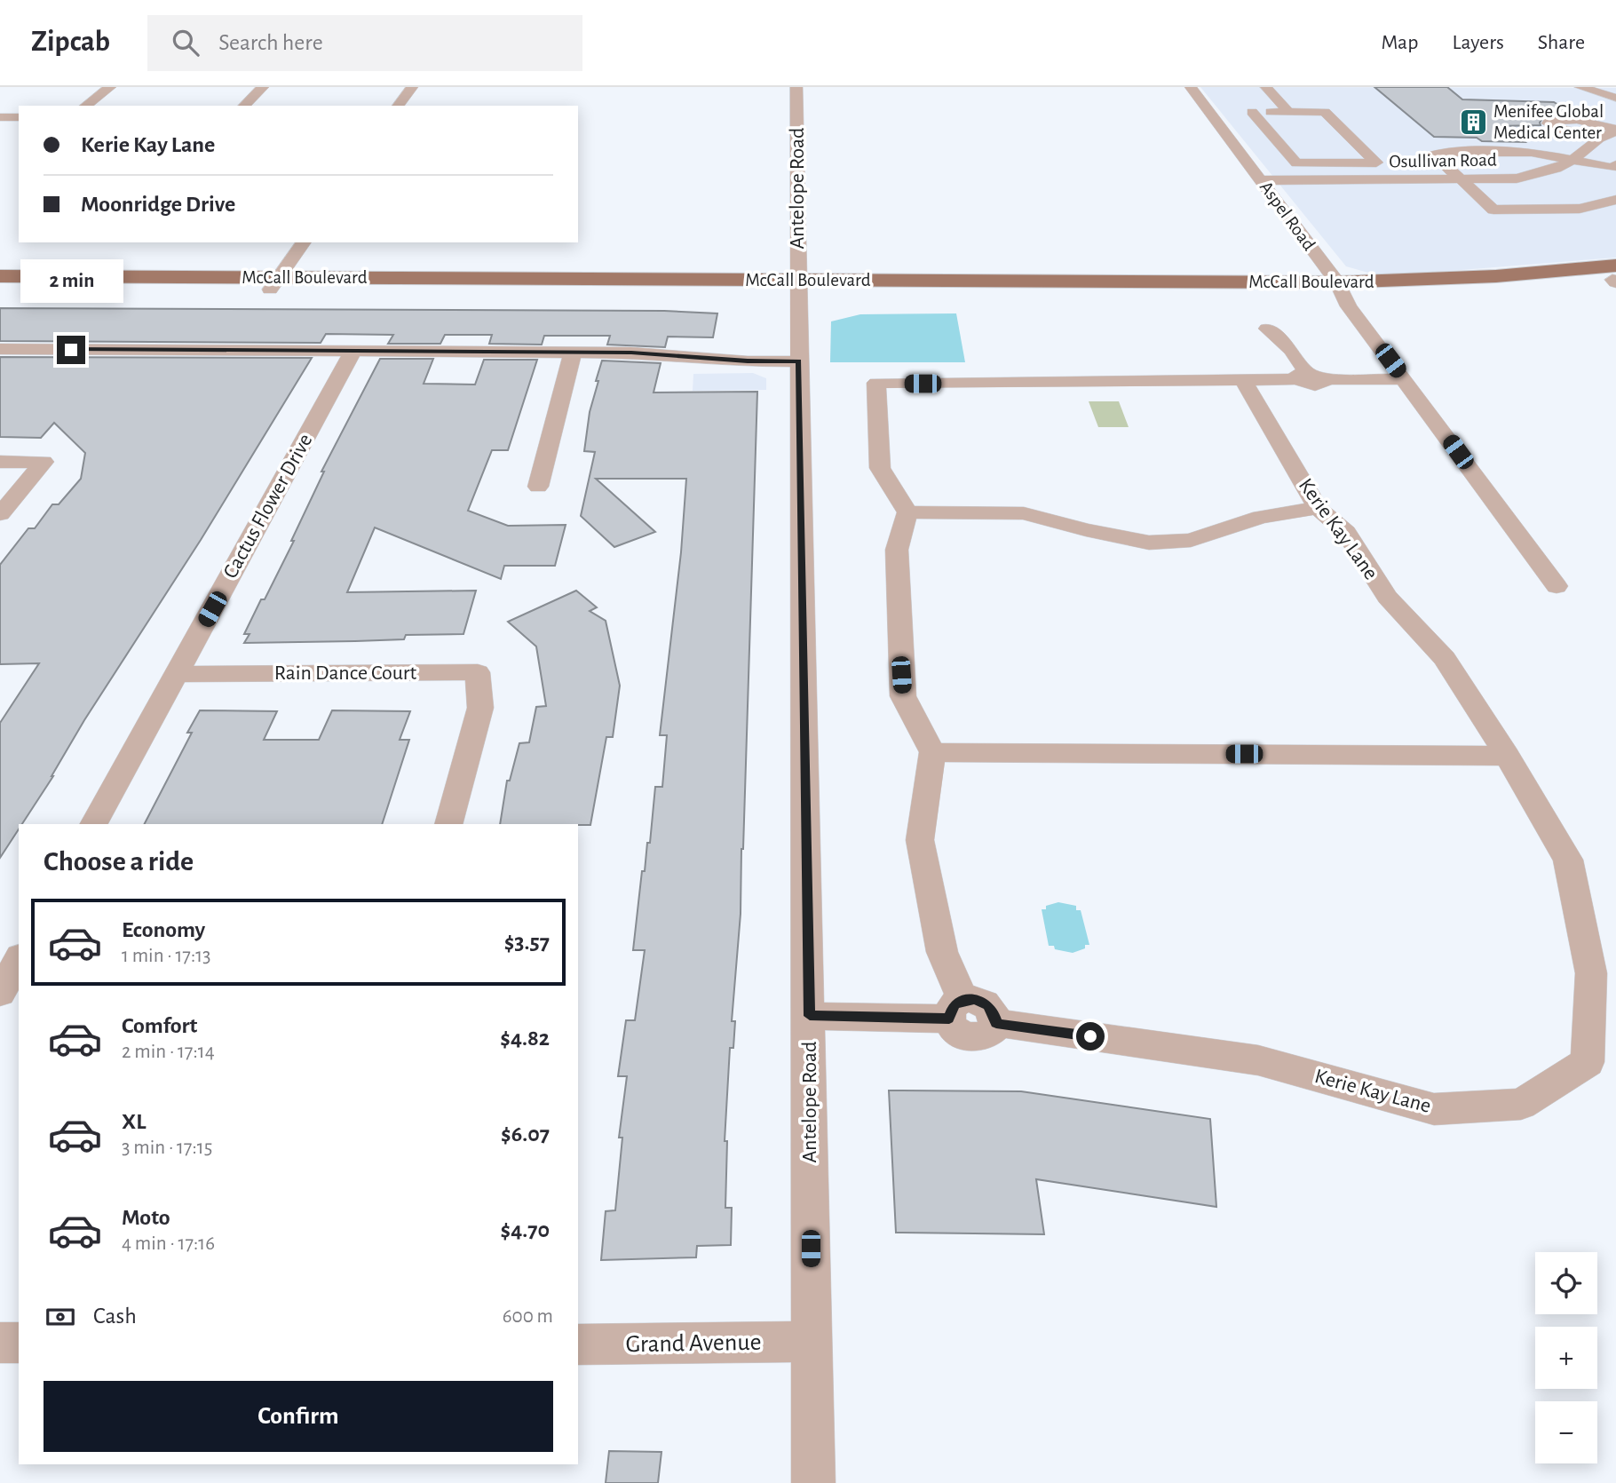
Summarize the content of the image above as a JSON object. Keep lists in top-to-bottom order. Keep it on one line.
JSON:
{"streets":{"main road":["McCall Boulevard"],"street":["Osullivan Road","Antelope Road","Aspel Road","Cactus Flower Drive","Kerie Kay Lane","Rain Dance Court","Grand Avenue"]},"crossings":[["Osullivan Road","Aspel Road"],["Antelope Road","McCall Boulevard"],["Antelope Road","Grand Avenue"],["Aspel Road","McCall Boulevard"],["Cactus Flower Drive","Rain Dance Court"]],"places":{"building":["Menifee Global Medical Center"]},"page":{"header":"Zipcab","search":"Search here","nav":["Map","Layers","Share"],"banner":["Kerie Kay Lane","Moonridge Drive"],"bubble":"2 min","heading":"Choose a ride","list":[{"name":"Economy","note":"1 min · 17:13","value":"$3.57"},{"name":"Comfort","note":"2 min · 17:14","value":"$4.82"},{"name":"XL","note":"3 min · 17:15","value":"$6.07"},{"name":"Moto","note":"4 min · 17:16","value":"$4.70"}],"map_buttons":["+","−"],"pay":["Cash","600 m"],"buttons":"Confirm"}}
